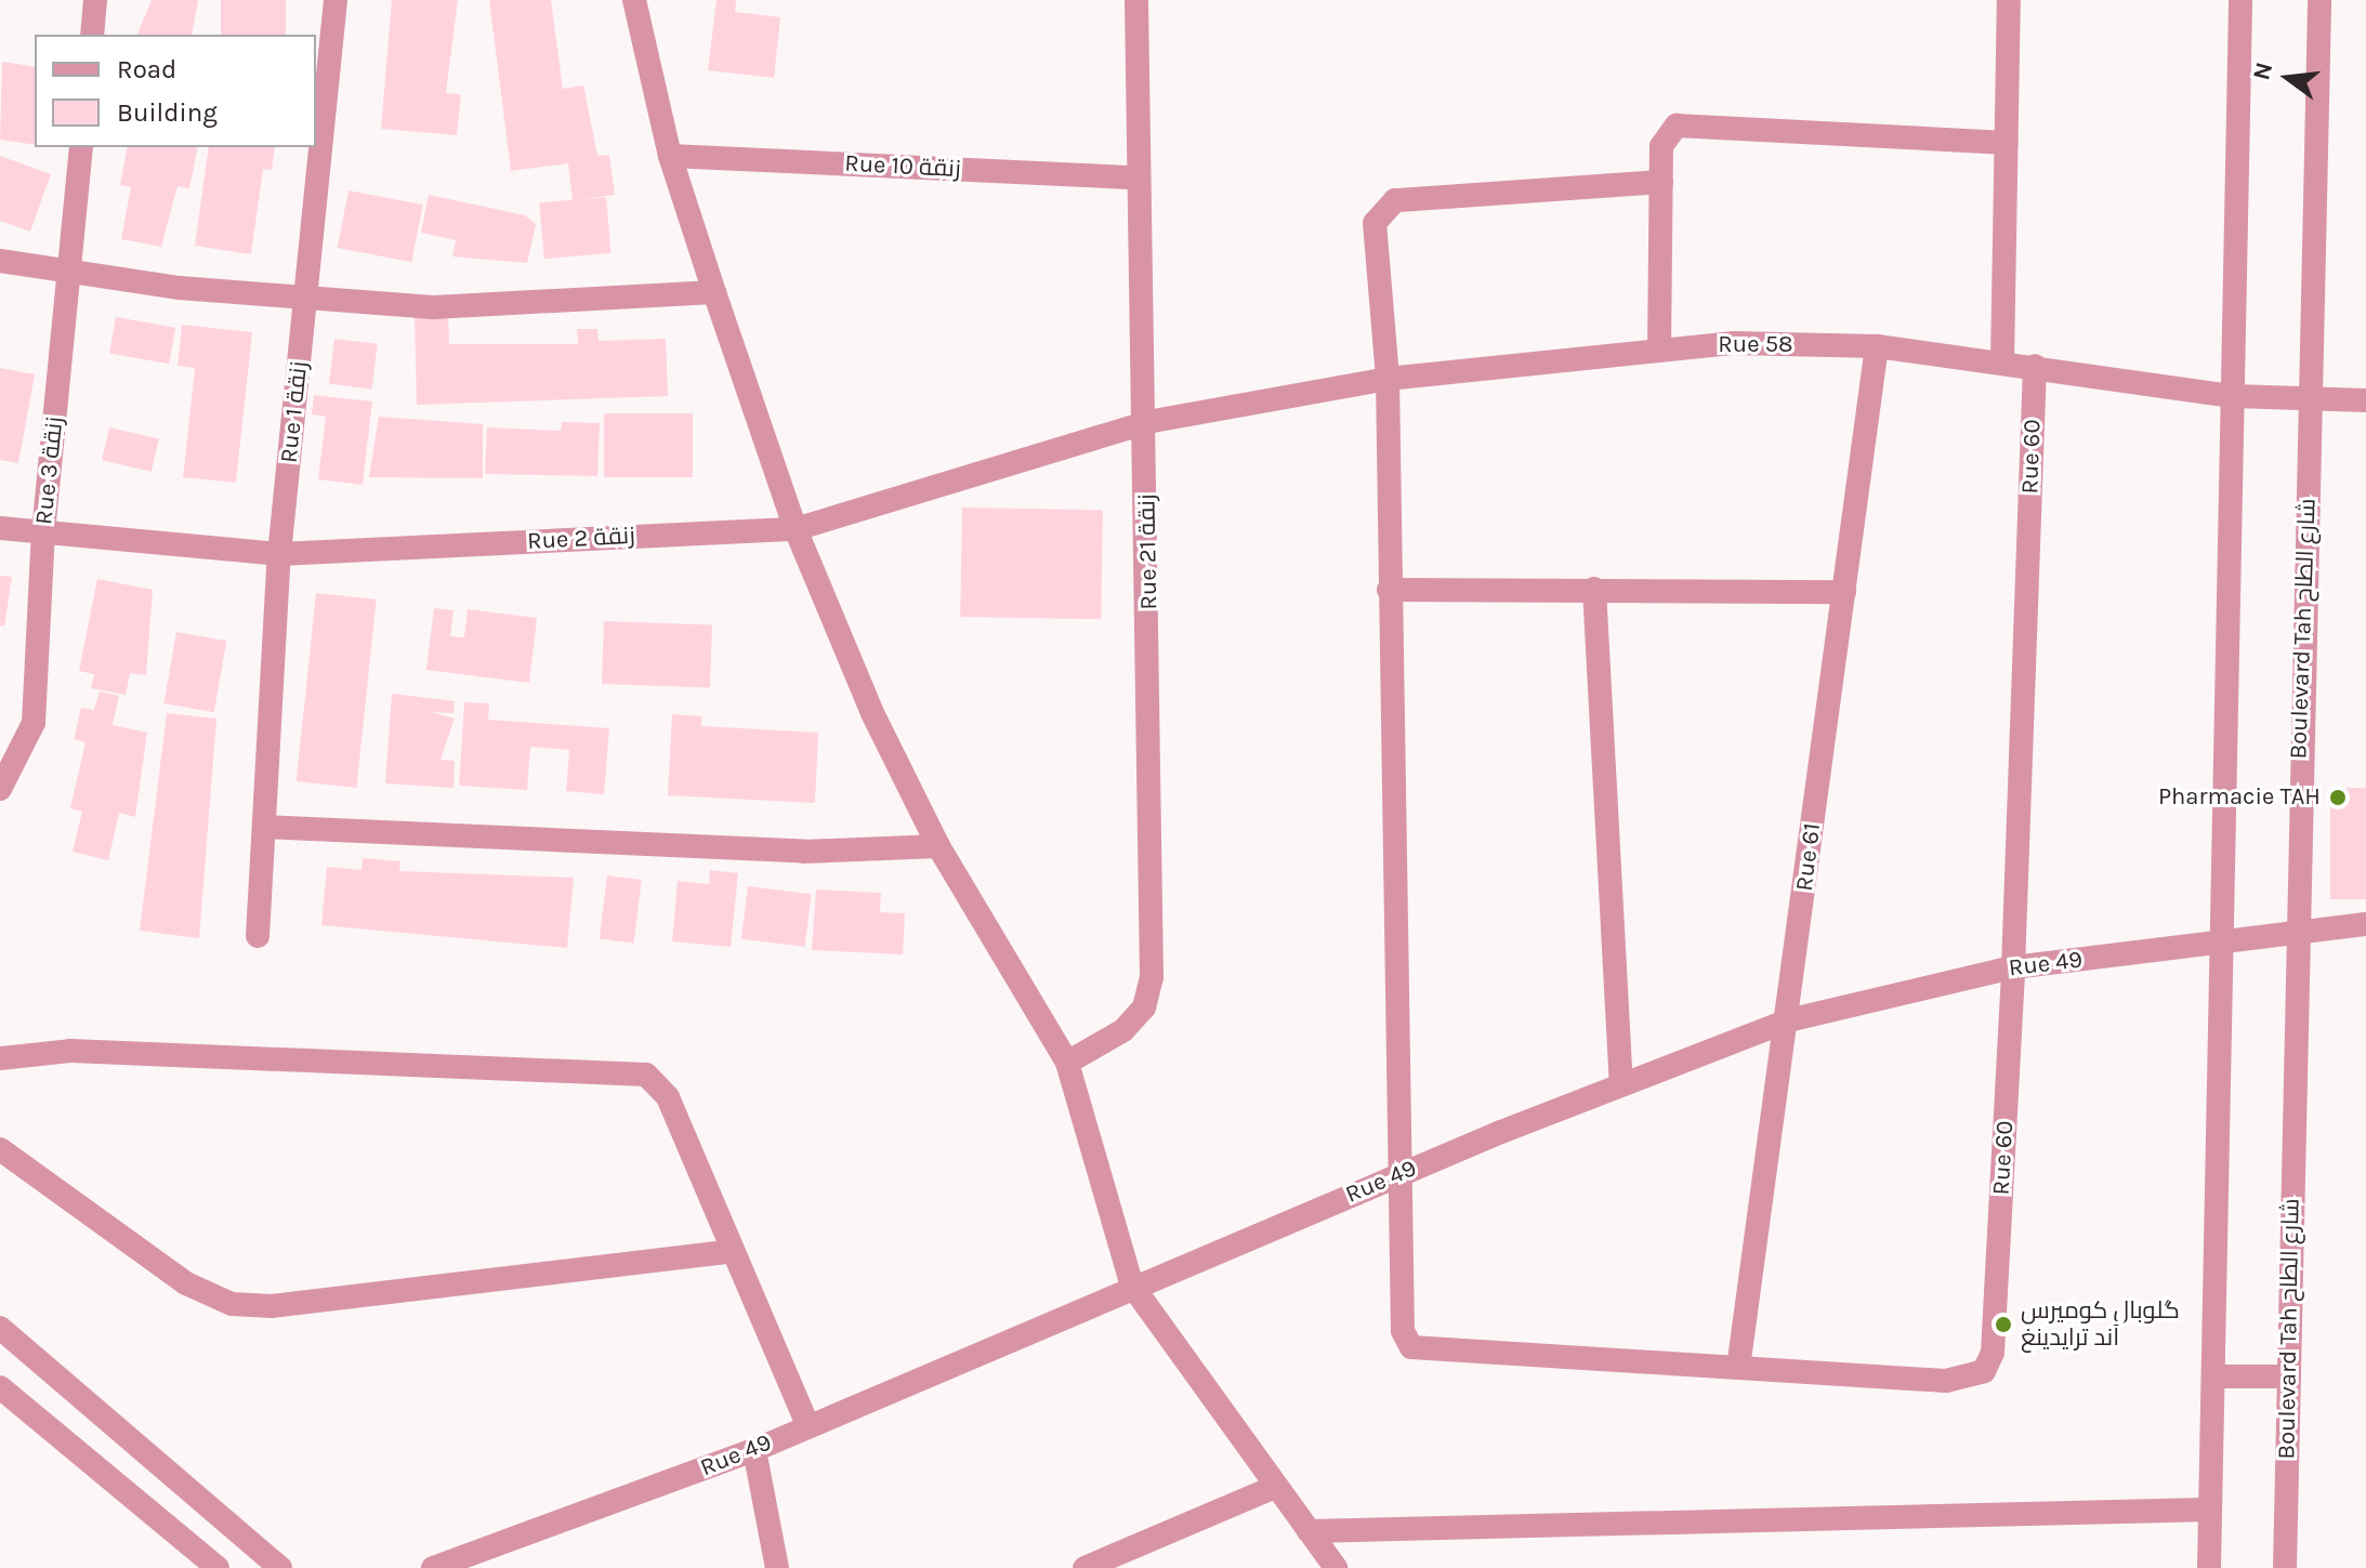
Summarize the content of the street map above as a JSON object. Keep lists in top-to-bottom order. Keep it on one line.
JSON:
{"streets":{"street":["Rue 10 زنقة","Rue 58","Rue 1 زنقة","Rue 60","Rue 3 زنقة","Rue 2 زنقة","Rue 21 زنقة","Boulevard Tah شارع الطاح","Rue 61","Rue 49"]},"crossings":[["Rue 10 زنقة","Rue 21 زنقة"],["Rue 58","Rue 60"],["Rue 58","Rue 2 زنقة"],["Rue 58","Rue 21 زنقة"],["Rue 58","Boulevard Tah شارع الطاح"],["Rue 58","Rue 61"],["Rue 1 زنقة","Rue 2 زنقة"],["Rue 60","Rue 61"],["Rue 60","Rue 49"],["Rue 3 زنقة","Rue 2 زنقة"],["Rue 2 زنقة","Rue 21 زنقة"],["Boulevard Tah شارع الطاح","Rue 49"],["Rue 61","Rue 49"]],"places":["Pharmacie TAH","گلوبال كوميرس آند ترايدينغ"],"legend":["Road","Building"],"north":"left"}
